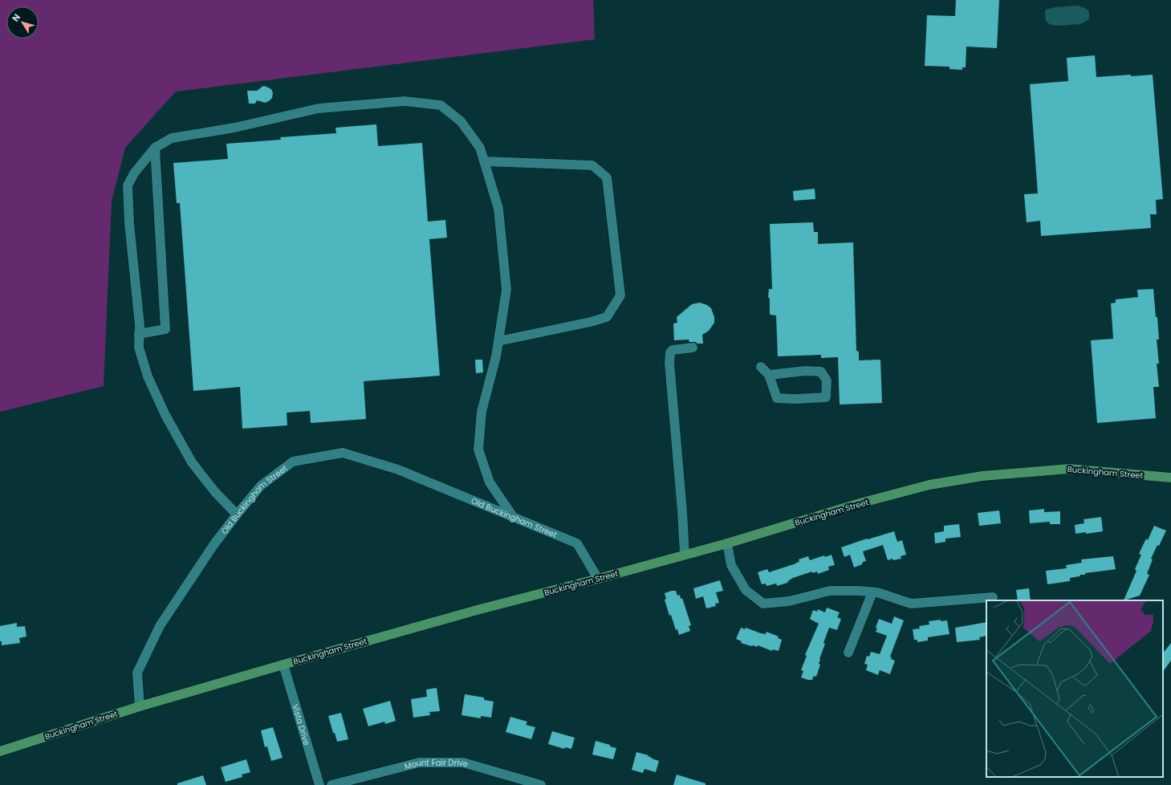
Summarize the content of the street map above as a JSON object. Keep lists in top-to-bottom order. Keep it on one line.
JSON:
{"streets":{"main road":["Buckingham Street"],"street":["Old Buckingham Street","Vista Drive","Mount Fair Drive"]},"crossings":[["Buckingham Street","Old Buckingham Street"],["Buckingham Street","Vista Drive"]],"north":"top left"}
